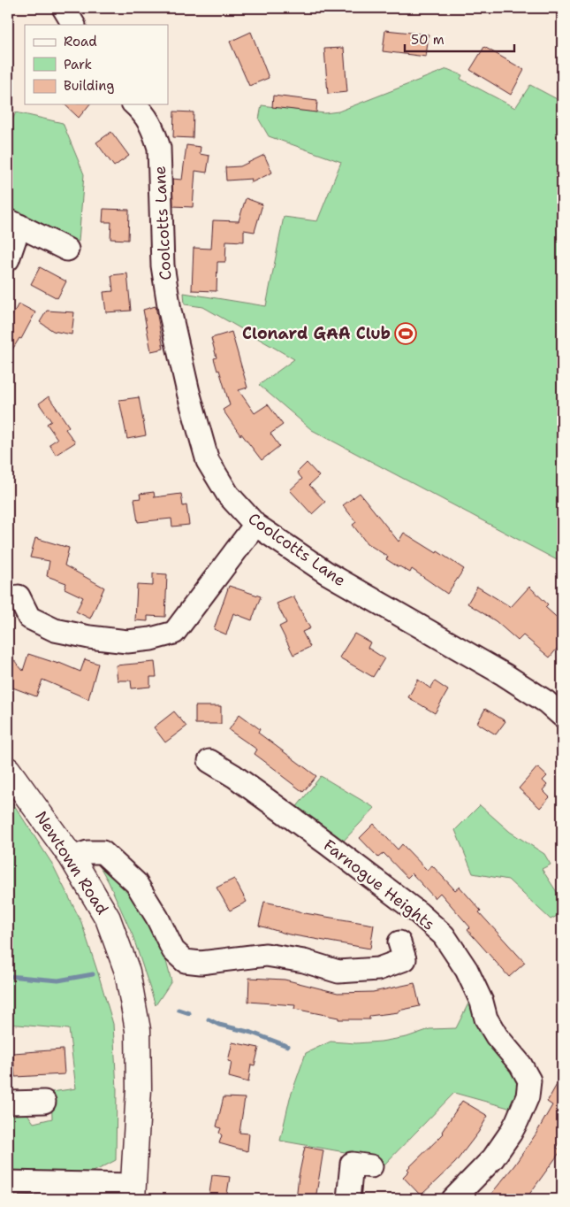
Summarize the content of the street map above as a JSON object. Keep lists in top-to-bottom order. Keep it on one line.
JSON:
{"streets":{"main road":["Newtown Road"],"street":["Coolcotts Lane","Farnogue Heights"]},"places":{"sports":["Clonard GAA Club"]},"legend":["Road","Park","Building"],"scale_bar":"50 m"}
